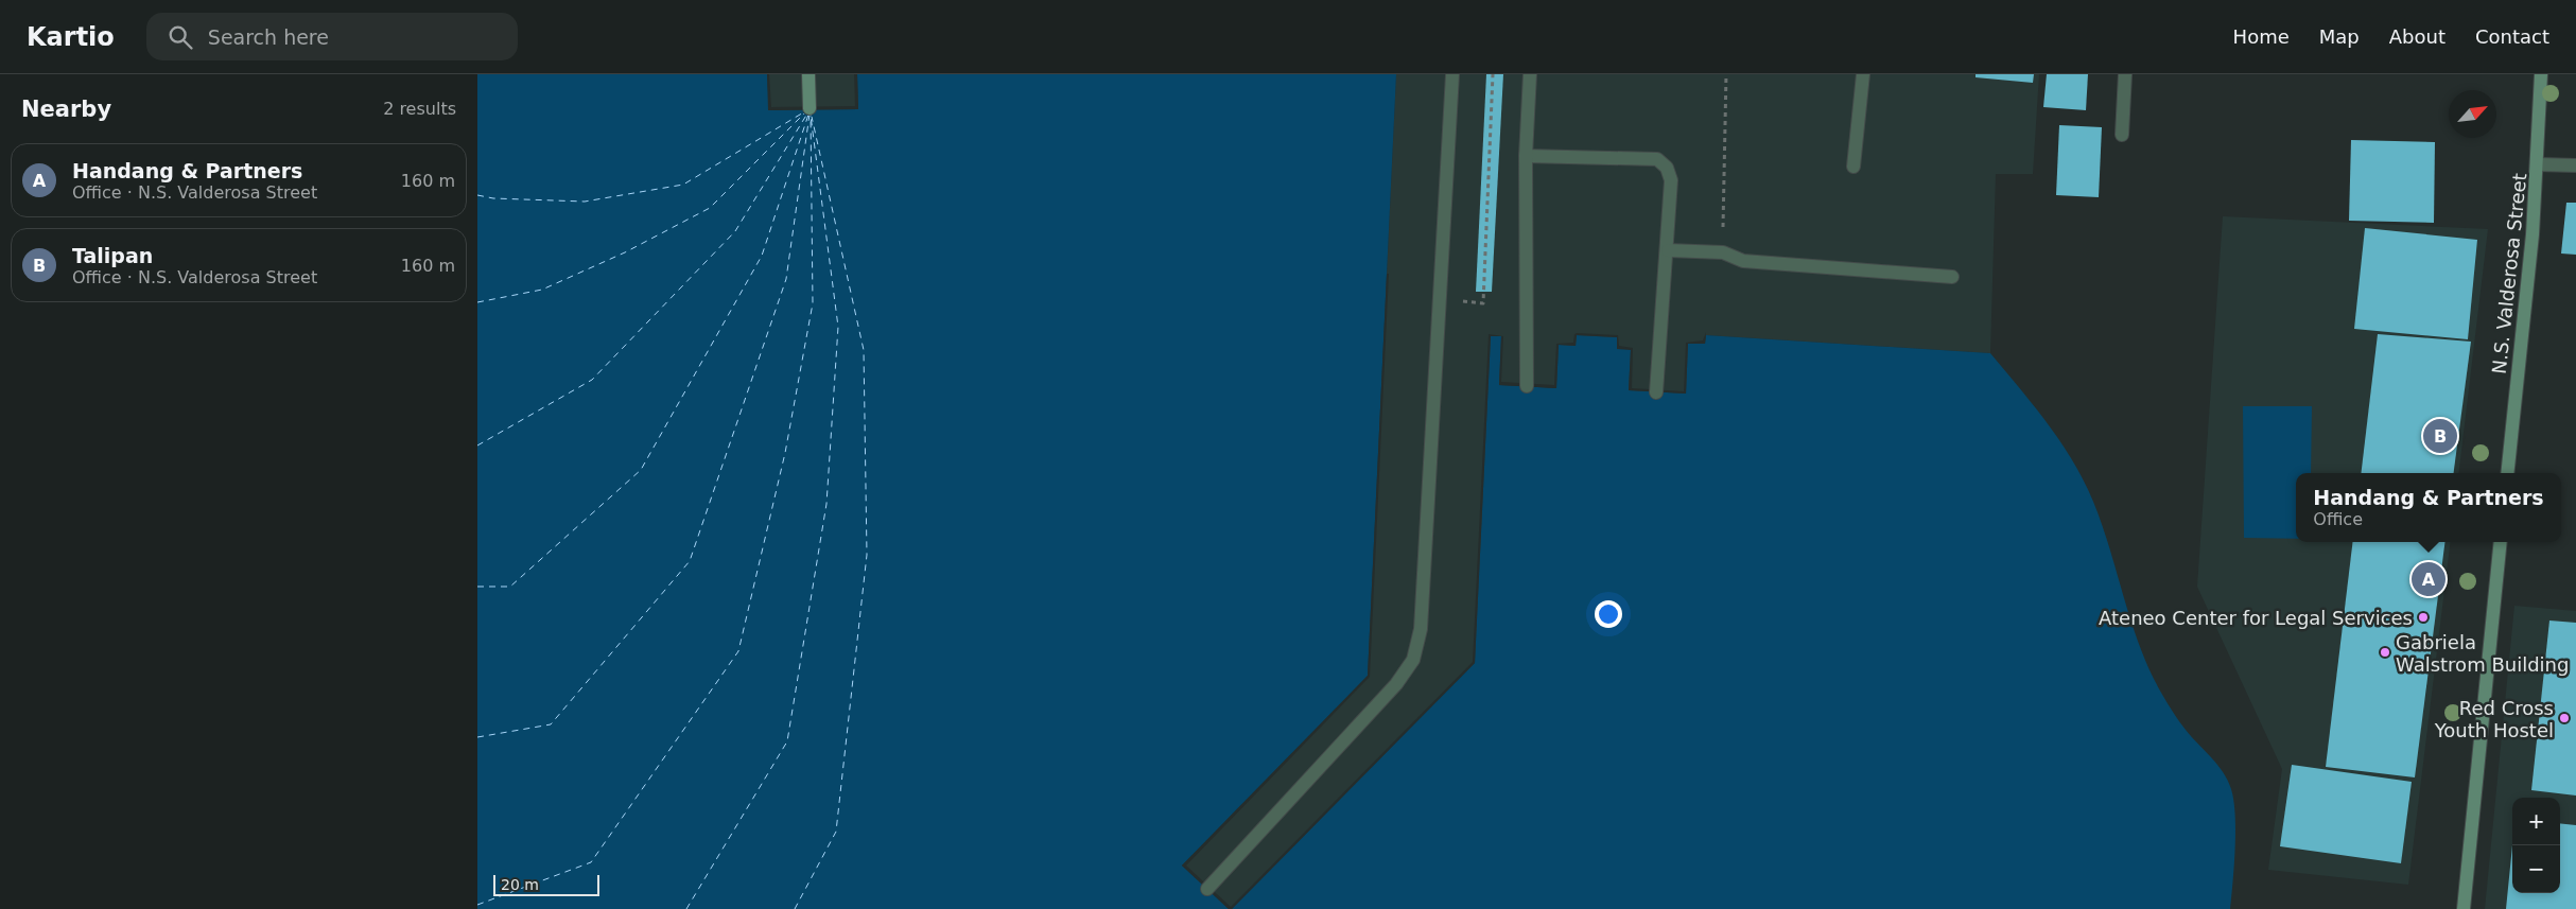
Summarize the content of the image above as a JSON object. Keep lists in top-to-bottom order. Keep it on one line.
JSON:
{"streets":{"main road":["N.S. Valderosa Street"]},"places":["Ateneo Center for Legal Services","Gabriela Walstrom Building","Red Cross Youth Hostel"],"scale_bar":"20 m","north":"top right","page":{"header":"Kartio","search":"Search here","nav":["Home","Map","About","Contact"],"heading":["Nearby","2 results"],"list":[{"mark":"A","name":"Handang & Partners","note":"Office · N.S. Valderosa Street","value":"160 m"},{"mark":"B","name":"Talipan","note":"Office · N.S. Valderosa Street","value":"160 m"}],"pins":["B","A"],"popup":["Handang & Partners","Office"],"map_buttons":["+","−"],"scale":"20 m"}}
